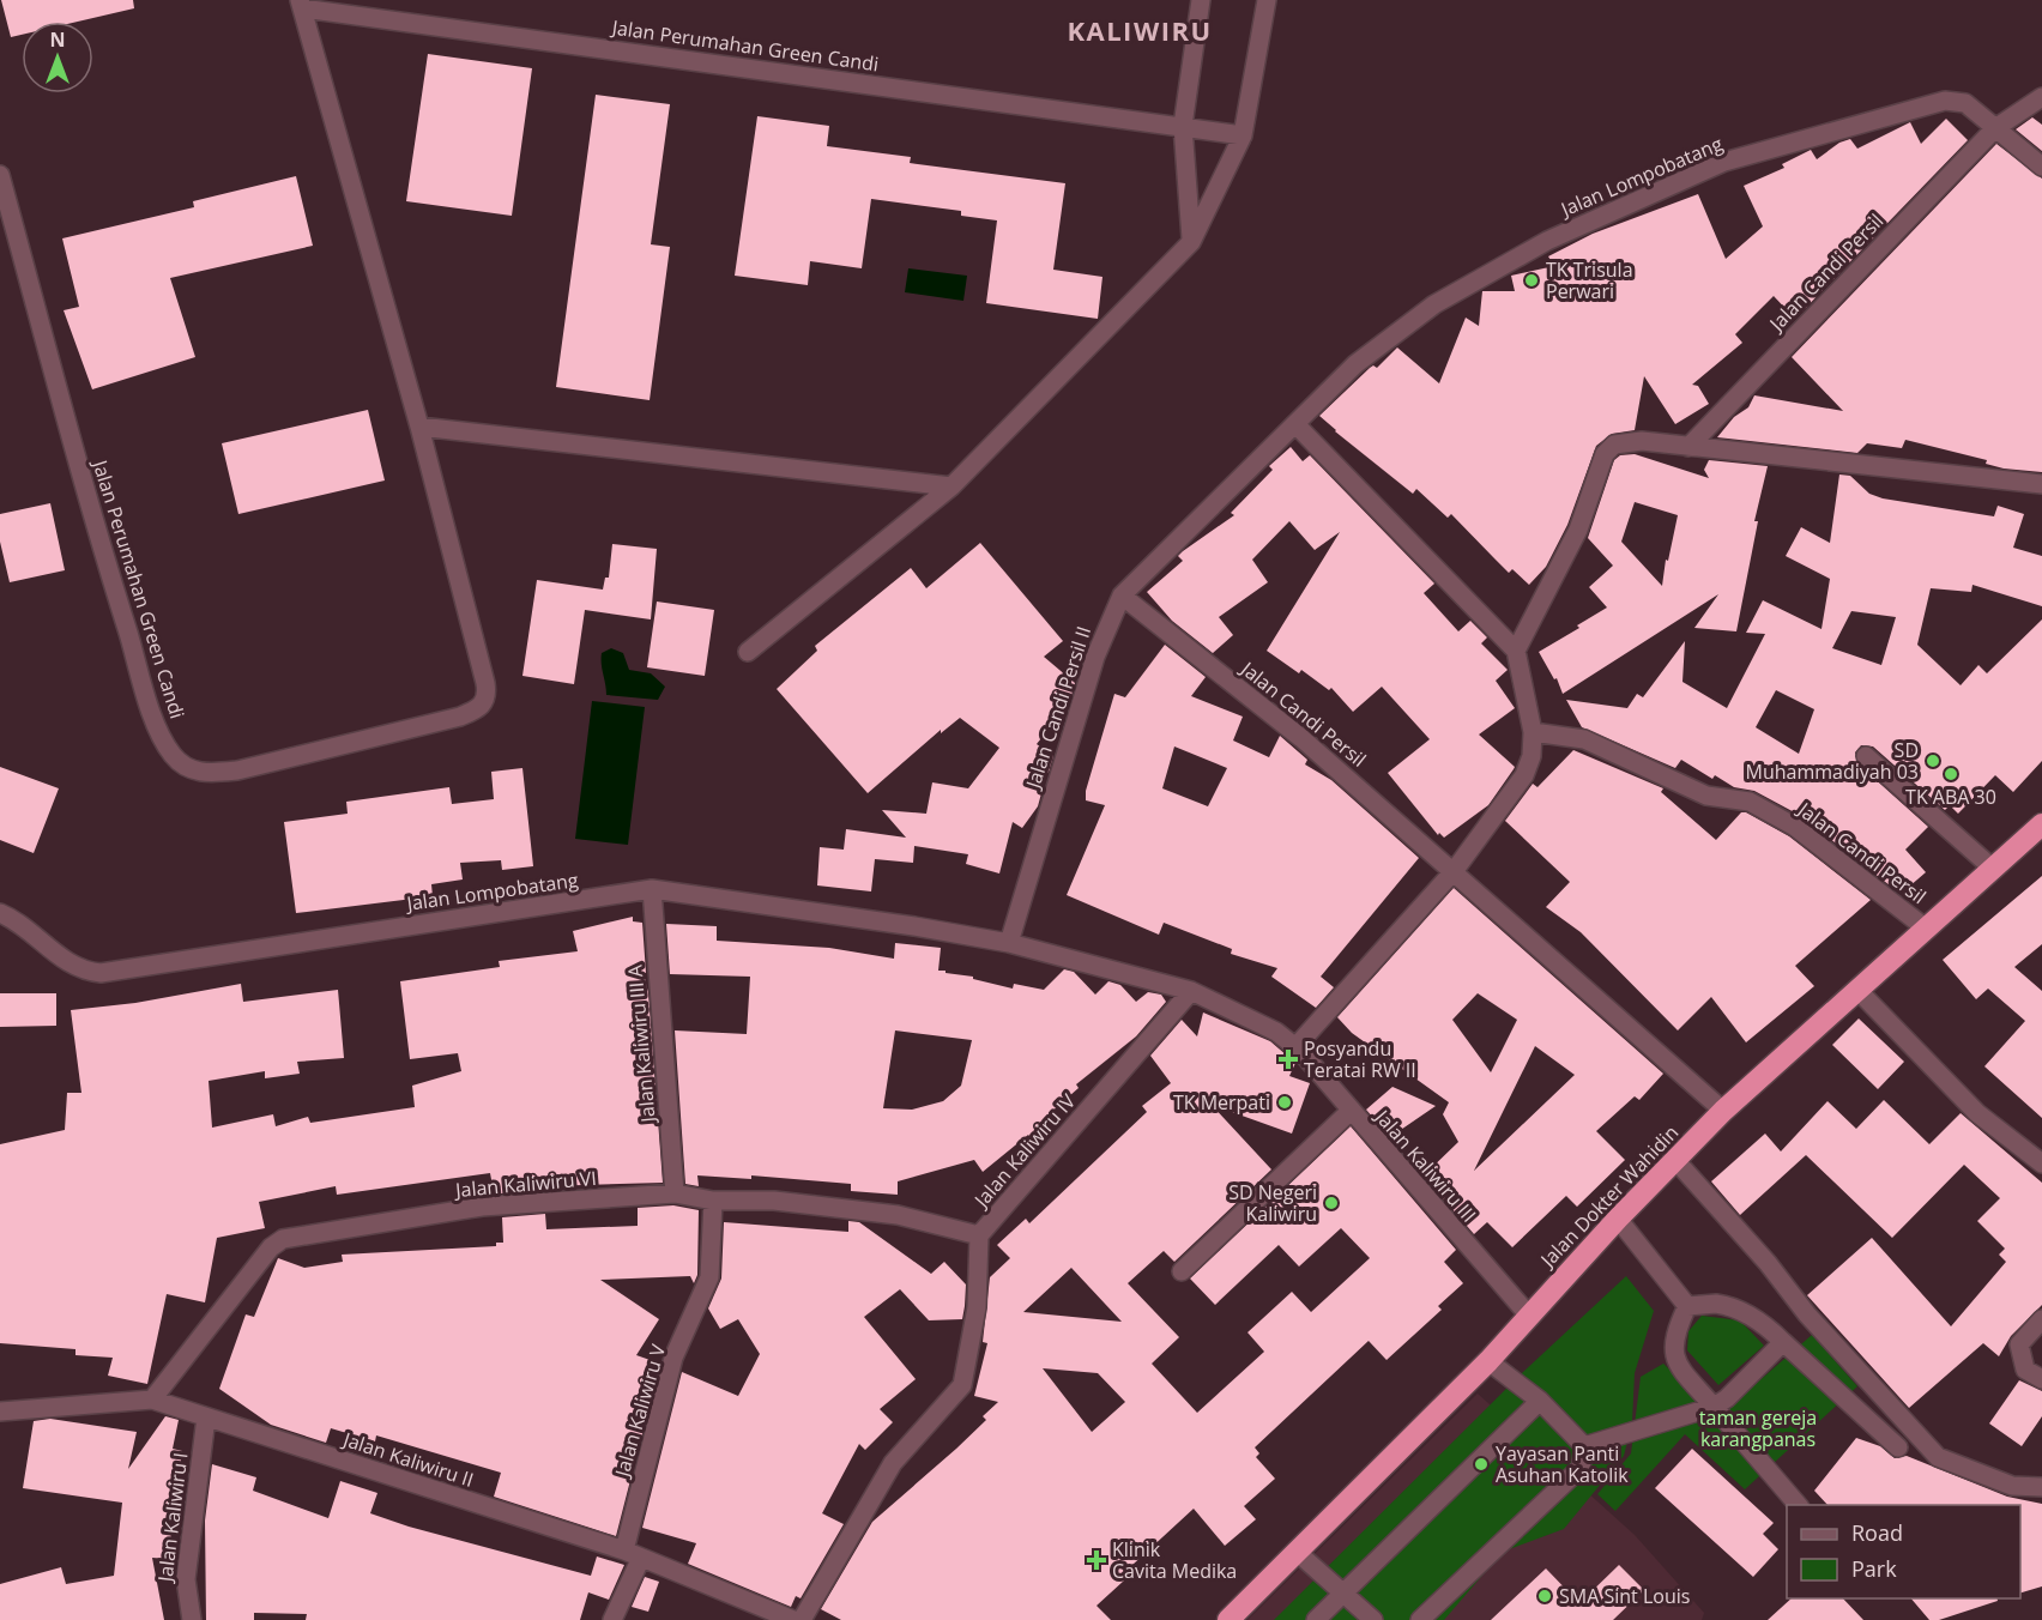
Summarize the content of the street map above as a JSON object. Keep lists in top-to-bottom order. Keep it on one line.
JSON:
{"streets":{"highway":["Jalan Dokter Wahidin"],"street":["Jalan Perumahan Green Candi","Jalan Lompobatang","Jalan Candi Persil","Jalan Candi Persil II","Jalan Kaliwiru III A","Jalan Kaliwiru IV","Jalan Kaliwiru III","Jalan Kaliwiru VI","Jalan Kaliwiru V","Jalan Kaliwiru II","Jalan Kaliwiru I"]},"crossings":[["Jalan Lompobatang","Jalan Candi Persil"],["Jalan Lompobatang","Jalan Candi Persil II"],["Jalan Lompobatang","Jalan Kaliwiru III A"],["Jalan Lompobatang","Jalan Kaliwiru III"],["Jalan Candi Persil","Jalan Candi Persil II"],["Jalan Candi Persil","Jalan Dokter Wahidin"],["Jalan Candi Persil II","Jalan Kaliwiru III"],["Jalan Kaliwiru III A","Jalan Kaliwiru VI"],["Jalan Kaliwiru IV","Jalan Kaliwiru III"],["Jalan Kaliwiru IV","Jalan Kaliwiru VI"],["Jalan Kaliwiru III","Jalan Dokter Wahidin"],["Jalan Kaliwiru VI","Jalan Kaliwiru V"],["Jalan Kaliwiru VI","Jalan Kaliwiru II"],["Jalan Kaliwiru V","Jalan Kaliwiru II"],["Jalan Kaliwiru II","Jalan Kaliwiru I"]],"districts":["KALIWIRU"],"parks":["taman gereja karangpanas"],"places":{"other":["TK Trisula Perwari","SD Muhammadiyah 03","TK ABA 30","TK Merpati","SD Negeri Kaliwiru","Yayasan Panti Asuhan Katolik","SMA Sint Louis"],"health":["Posyandu Teratai RW II","Klinik Cavita Medika"]},"legend":["Road","Park"],"north":"top"}
